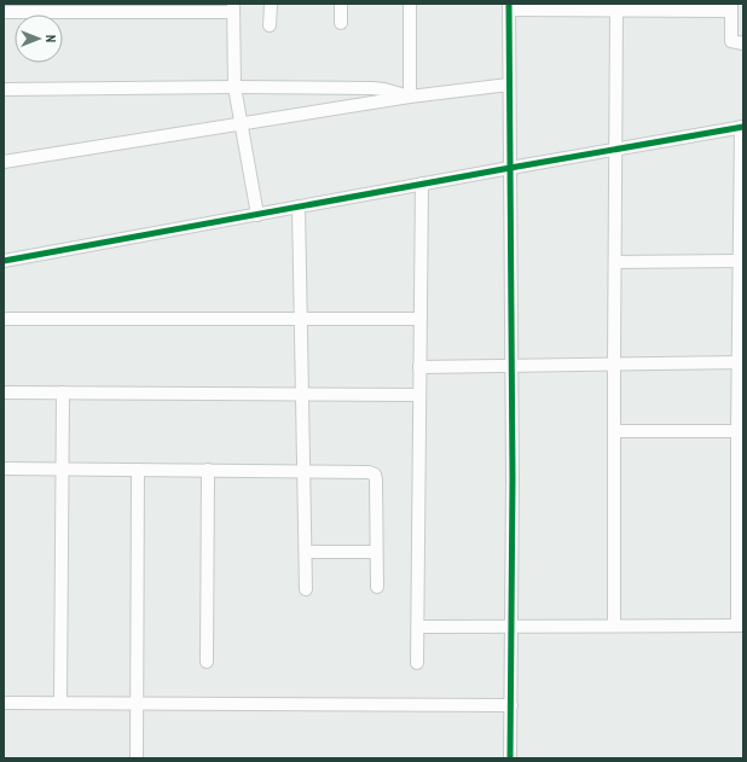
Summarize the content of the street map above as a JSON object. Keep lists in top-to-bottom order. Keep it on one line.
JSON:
{"north":"right"}
